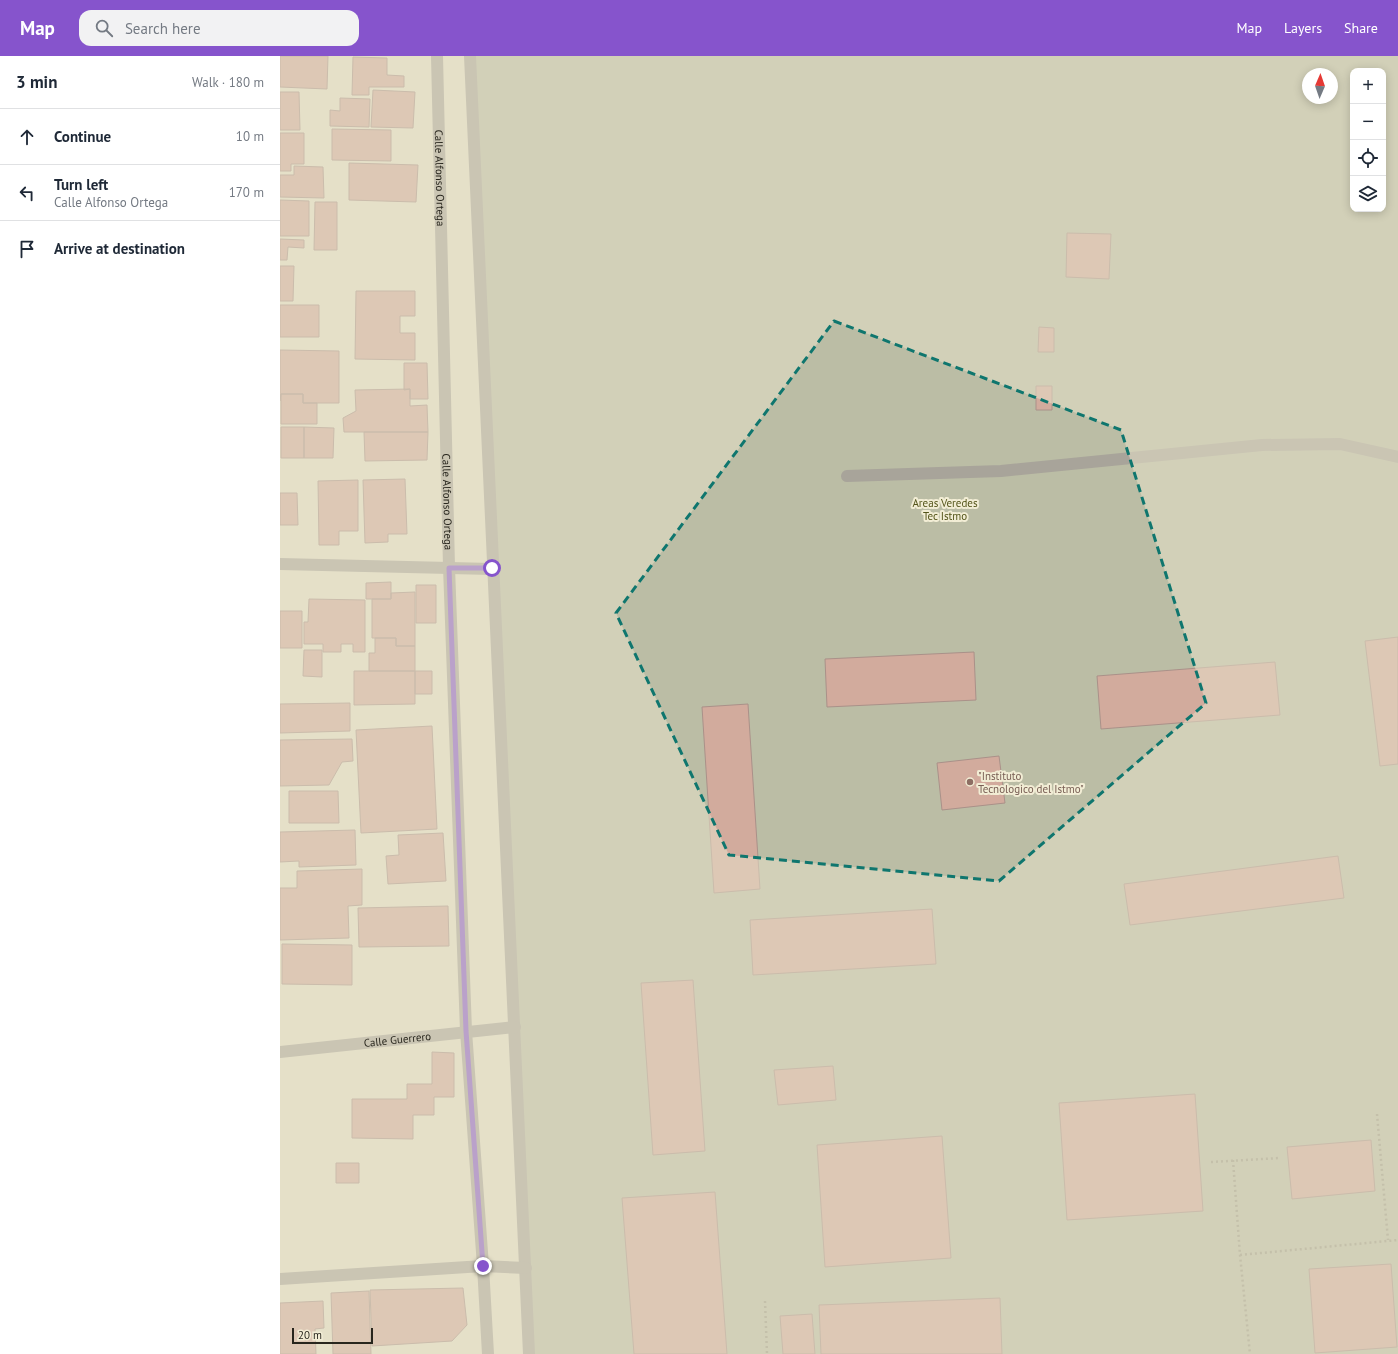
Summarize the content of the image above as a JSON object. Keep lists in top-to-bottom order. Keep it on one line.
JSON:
{"streets":{"street":["Calle Alfonso Ortega","Calle Guerrero"]},"crossings":[["Calle Alfonso Ortega","Calle Guerrero"]],"parks":["Areas Veredes Tec Istmo"],"places":["\"Instituto Tecnologico del Istmo\""],"scale_bar":"20 m","north":"top","page":{"header":"Map","search":"Search here","nav":["Map","Layers","Share"],"heading":["3 min","Walk · 180 m"],"map_buttons":["+","−"],"list":[["Continue","10 m"],["Turn left","Calle Alfonso Ortega","170 m"],"Arrive at destination"],"scale":"20 m"}}
